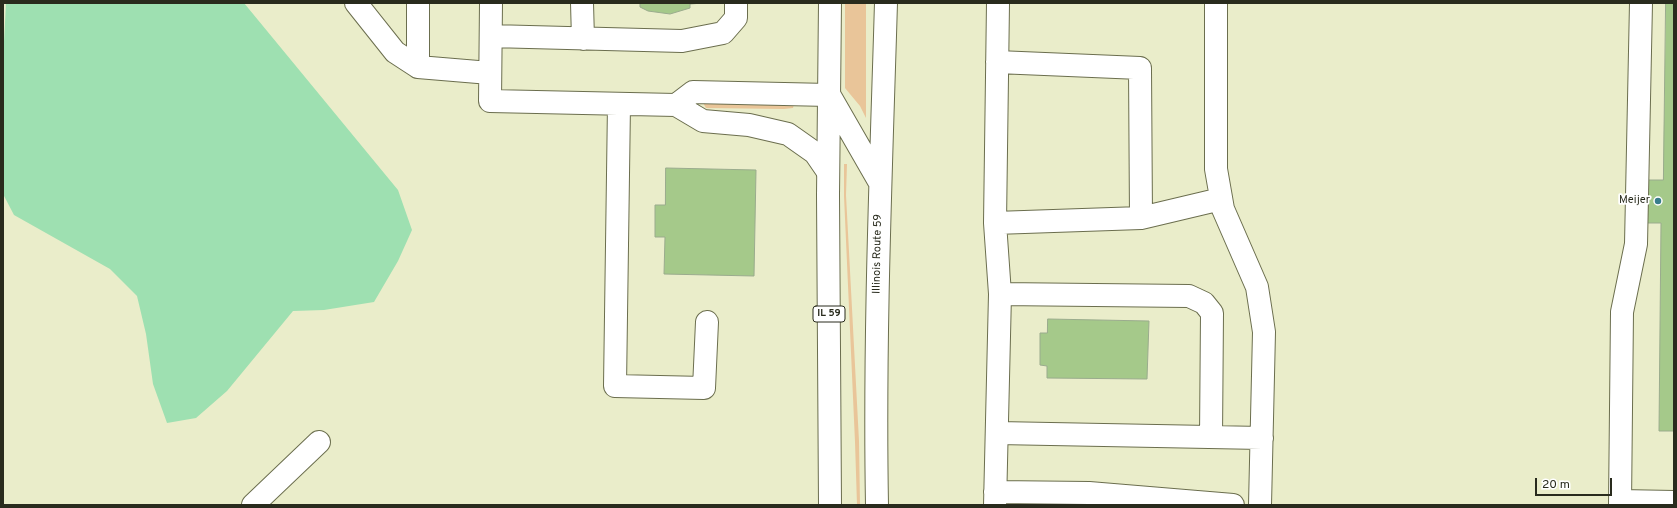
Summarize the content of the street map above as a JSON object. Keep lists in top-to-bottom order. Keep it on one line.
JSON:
{"streets":{"main road":["Illinois Route 59","IL 59"]},"places":["Meijer"],"scale_bar":"20 m"}
